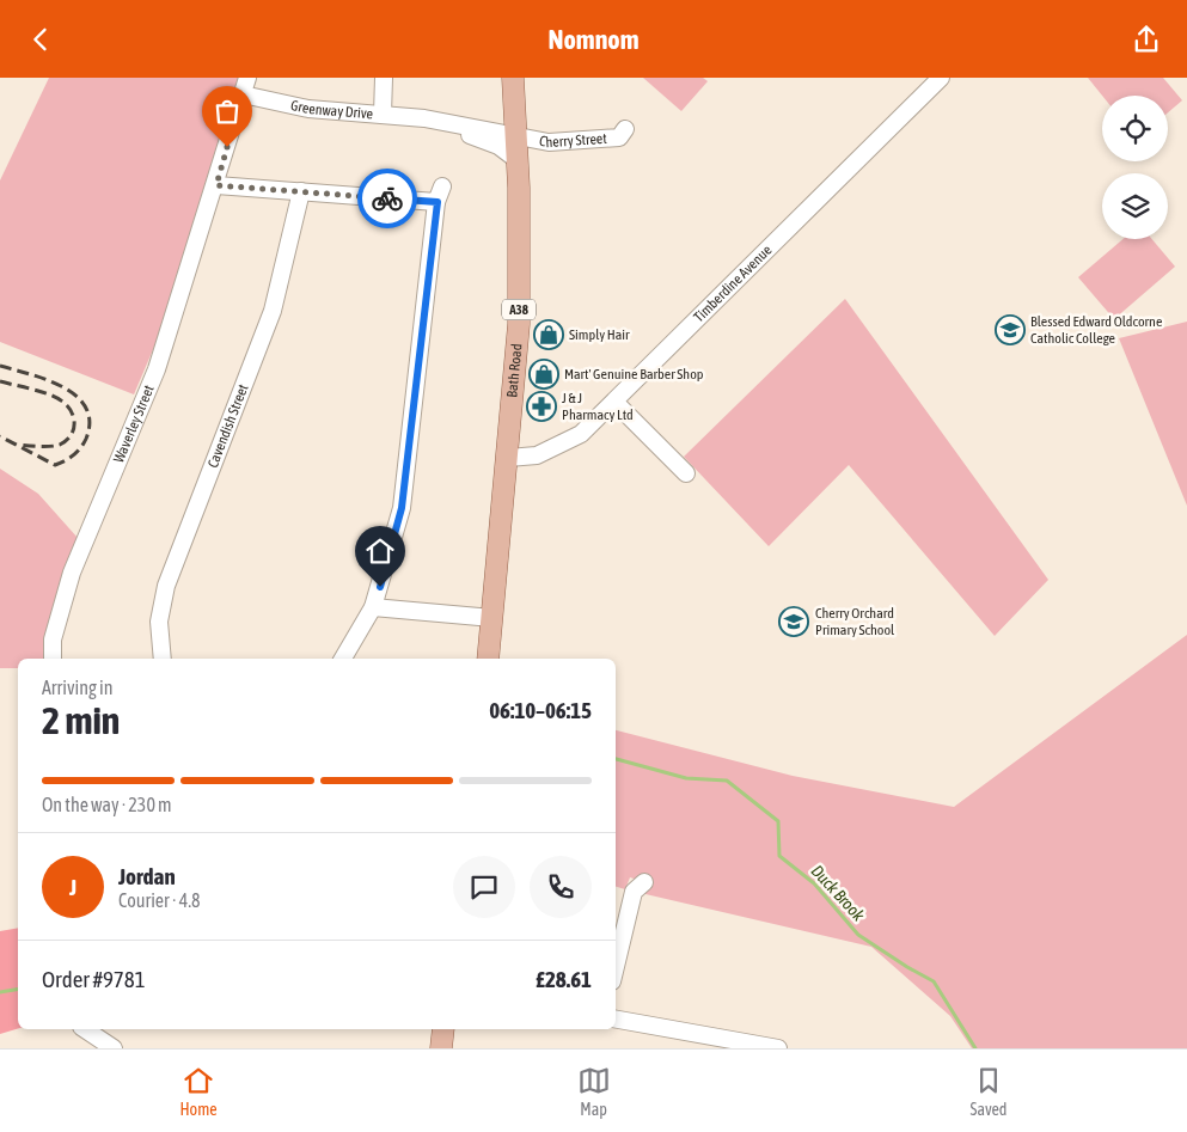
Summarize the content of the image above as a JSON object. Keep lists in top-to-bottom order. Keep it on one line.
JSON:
{"streets":{"main road":["A38","Bath Road"],"street":["Greenway Drive","Cherry Street","Timberdine Avenue","Waverley Street","Cavendish Street"]},"crossings":[["Greenway Drive","Cherry Street"],["Greenway Drive","Bath Road"],["Greenway Drive","Waverley Street"],["Cherry Street","Bath Road"],["Timberdine Avenue","Bath Road"]],"water":["Duck Brook"],"places":{"school or university":["Blessed Edward Oldcorne Catholic College","Cherry Orchard Primary School"],"shop":["Simply Hair","Mart' Genuine Barber Shop"],"pharmacy":["J & J Pharmacy Ltd"]},"page":{"header":"Nomnom","heading":["2 min","Arriving in","06:10–06:15"],"panel":["Jordan","Courier · 4.8","Order #9781","£28.61"],"bar":"On the way · 230 m","round":"J","tabs":["Home","Map","Saved"]}}
